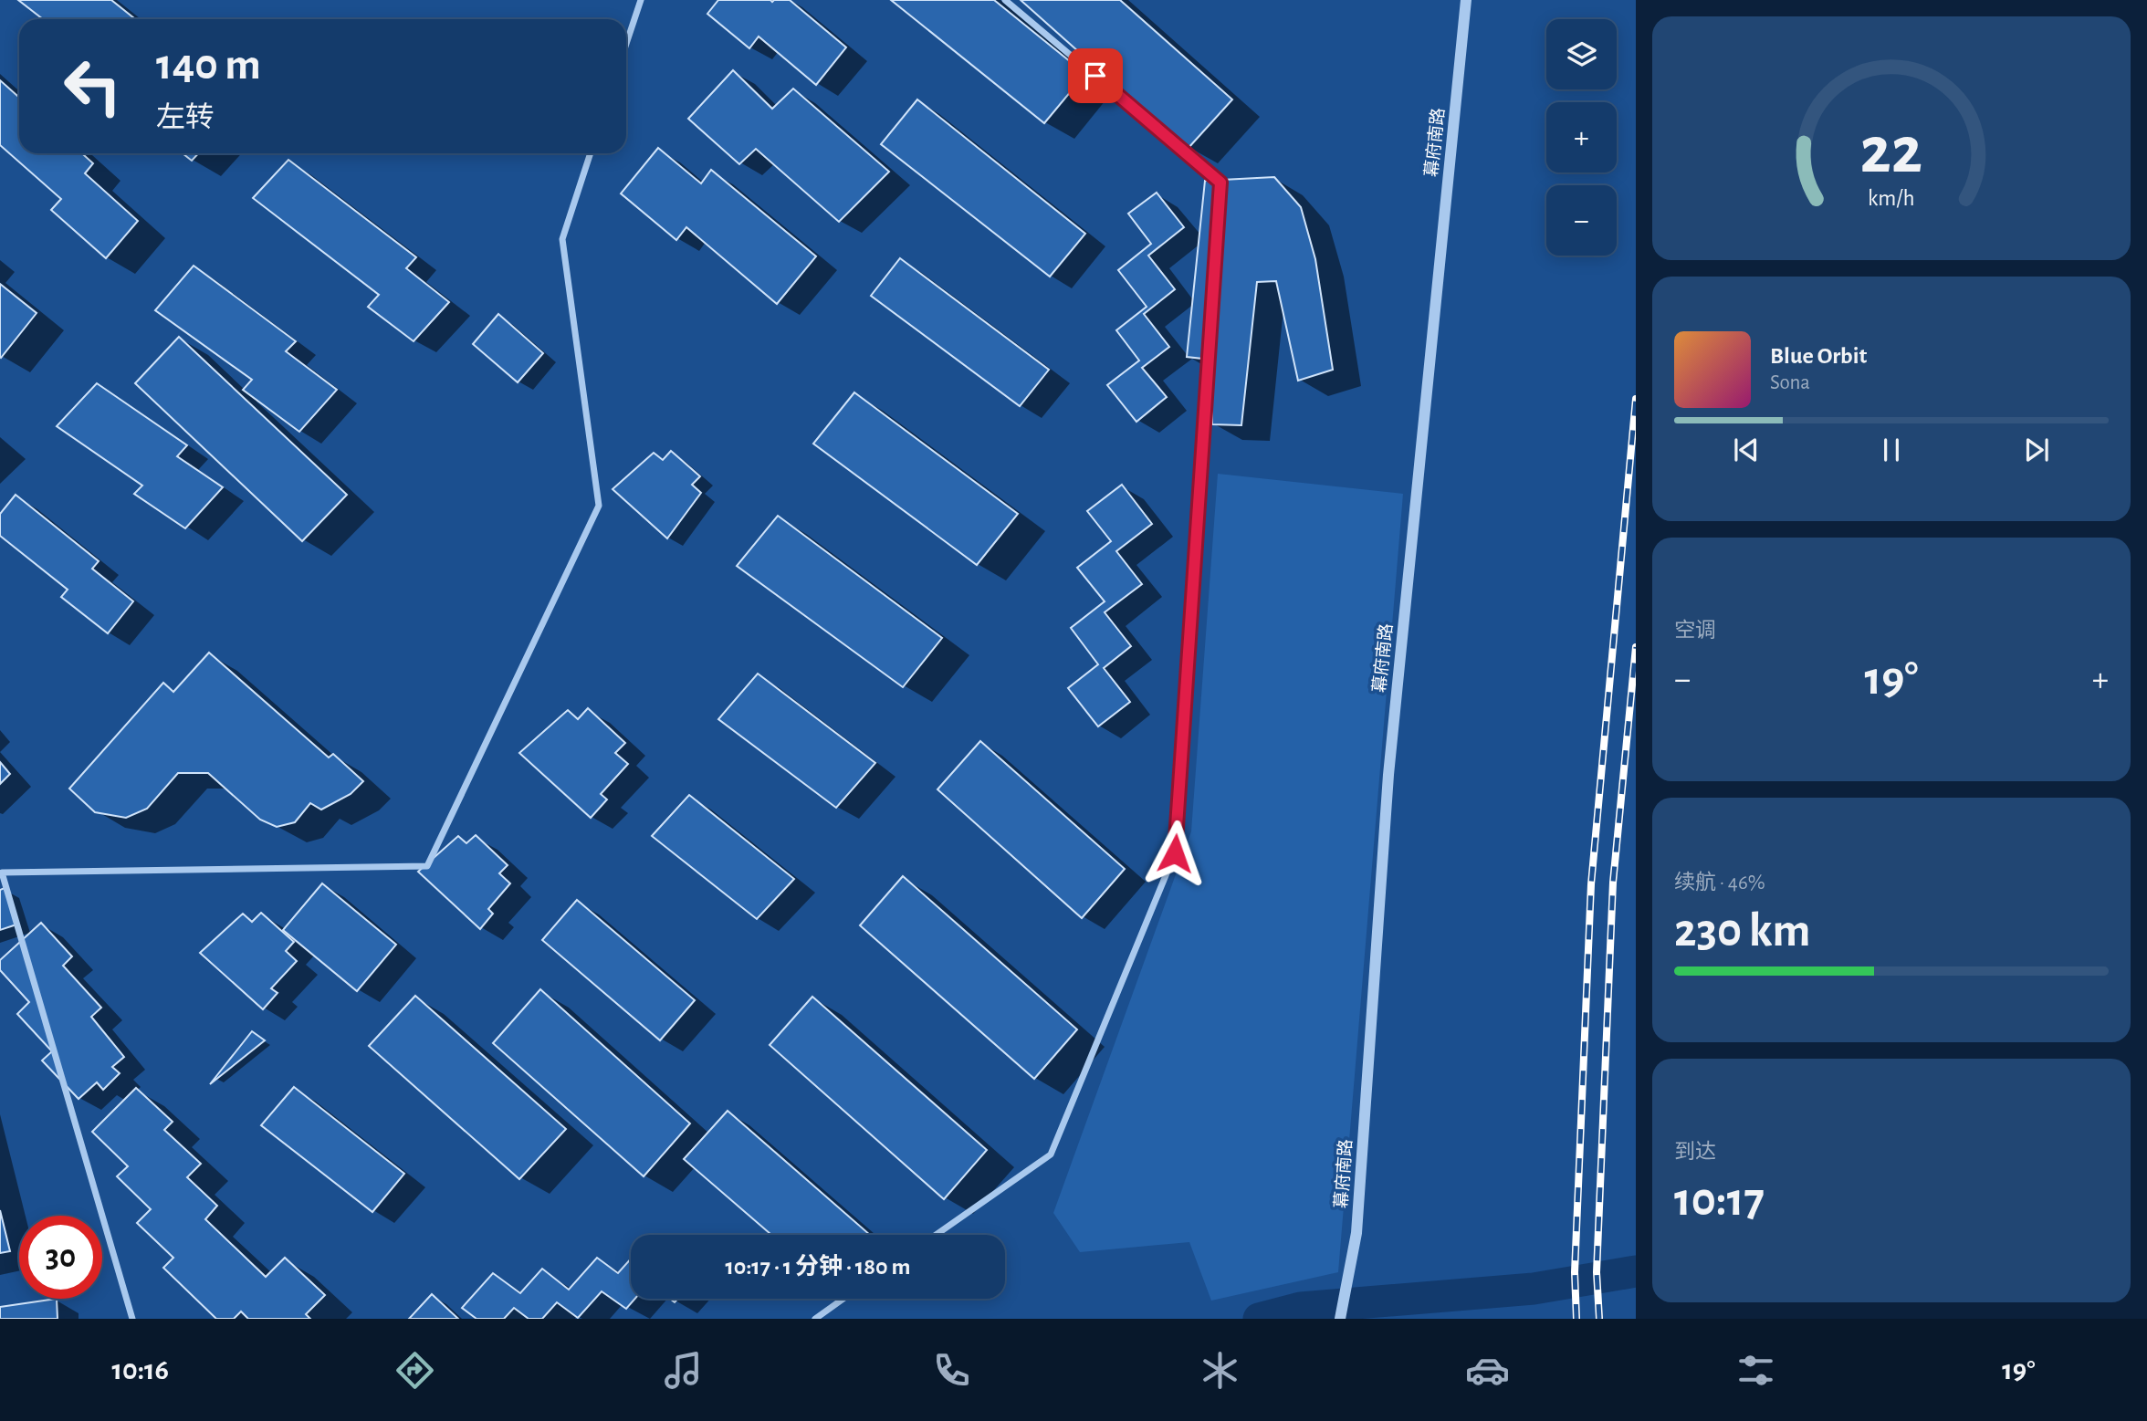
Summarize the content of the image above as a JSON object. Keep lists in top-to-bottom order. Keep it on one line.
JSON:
{"streets":{"street":["幕府南路"]},"page":{"map_buttons":["+","−"],"turn":["140 m","左转"],"song":["Blue Orbit","Sona"],"tile":["空调",["续航 · 46%","230 km"],["到达","10:17"]],"heat":["−","19°","+"],"limit":"30","trip":"10:17 · 1 分钟 · 180 m","tabs":["10:16","19°"],"gauge":["22","km/h"]}}
